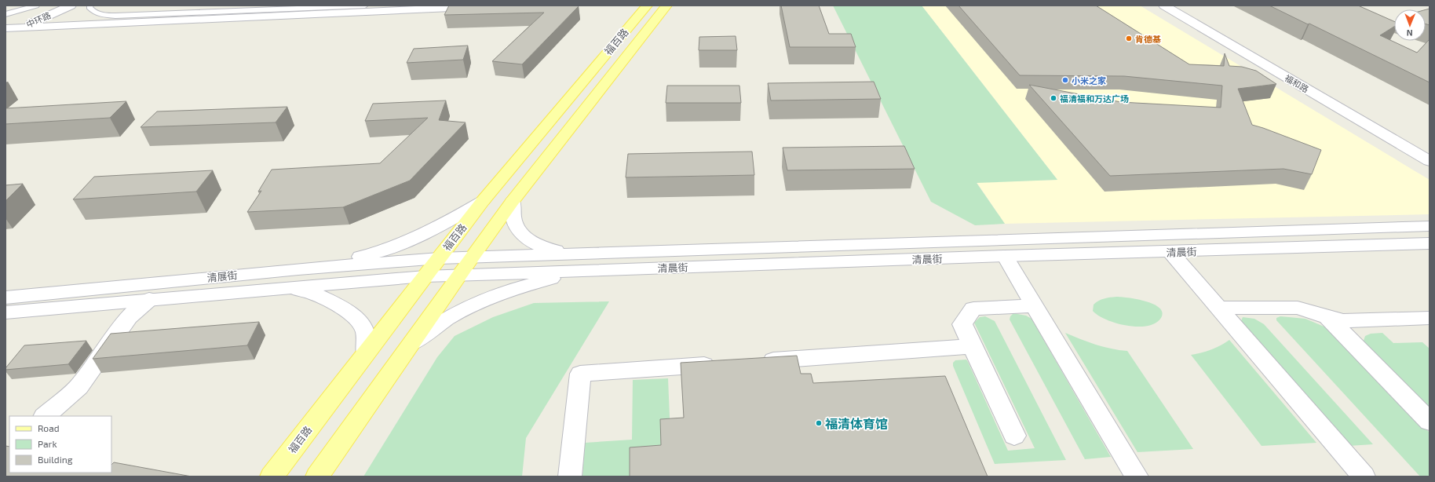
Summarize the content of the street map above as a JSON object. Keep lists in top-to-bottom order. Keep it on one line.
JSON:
{"streets":{"main road":["福百路"],"street":["中环路","福和路","清晨街","清展街"]},"crossings":[["福百路","清晨街"],["福百路","清展街"],["清晨街","清展街"]],"places":["肯德基","小米之家","福清福和万达广场","福清体育馆"],"legend":["Road","Park","Building"],"north":"bottom"}
